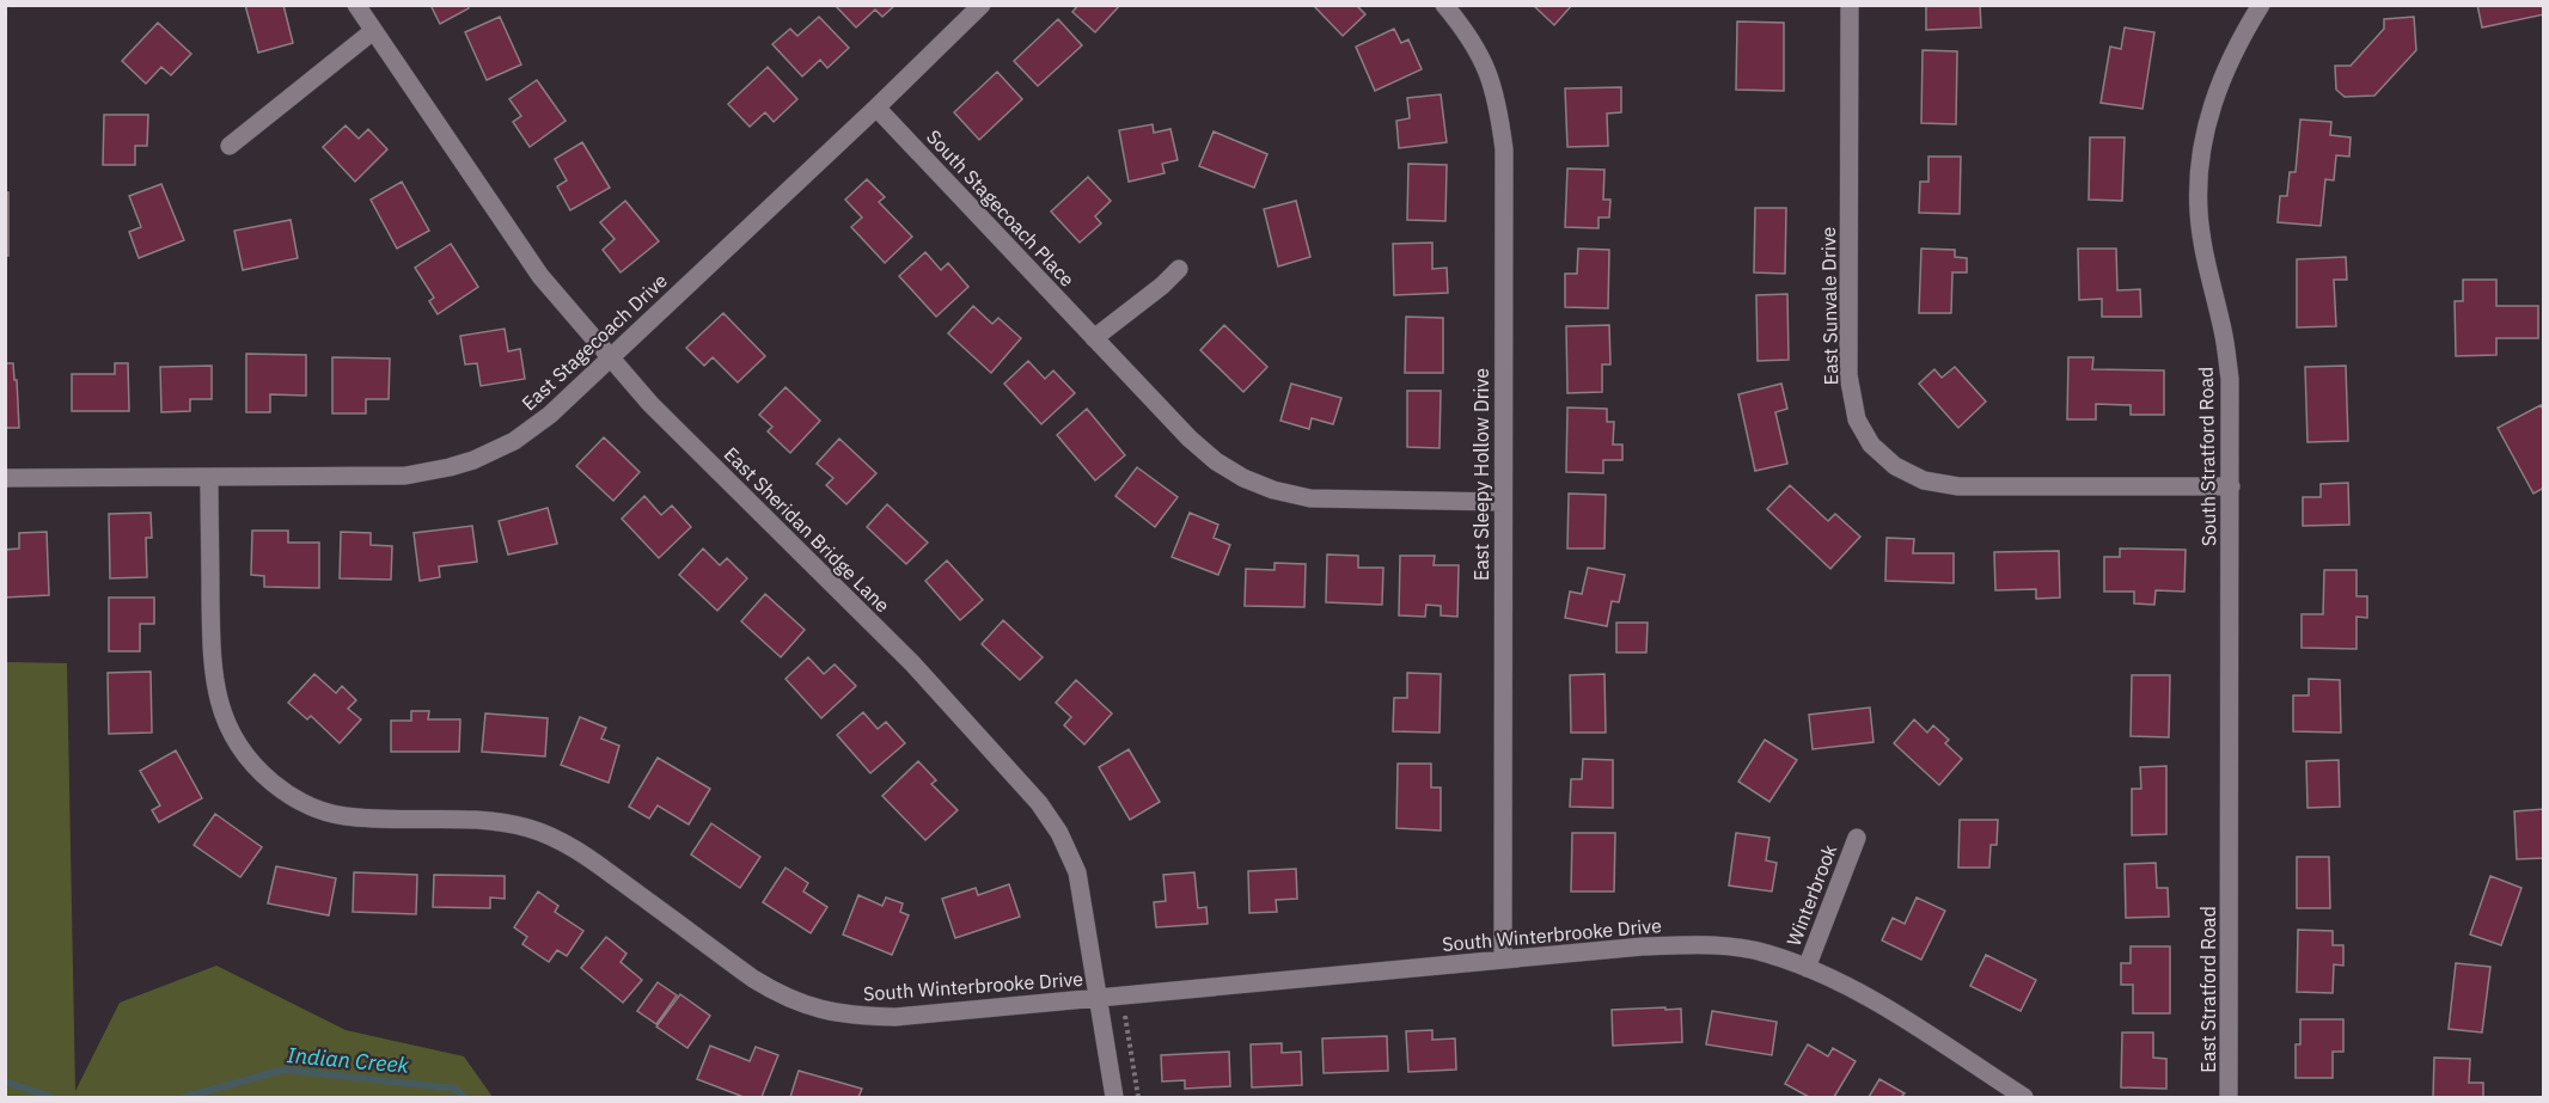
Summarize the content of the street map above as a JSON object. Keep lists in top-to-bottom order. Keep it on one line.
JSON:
{"streets":{"street":["South Stagecoach Place","East Sunvale Drive","East Stagecoach Drive","South Stratford Road","East Sleepy Hollow Drive","East Sheridan Bridge Lane","Winterbrook","South Winterbrooke Drive","East Stratford Road"]},"crossings":[["South Stagecoach Place","East Stagecoach Drive"],["South Stagecoach Place","East Sleepy Hollow Drive"],["East Sunvale Drive","South Stratford Road"],["East Stagecoach Drive","East Sheridan Bridge Lane"],["East Stagecoach Drive","South Winterbrooke Drive"],["South Stratford Road","East Stratford Road"],["East Sleepy Hollow Drive","South Winterbrooke Drive"],["East Sheridan Bridge Lane","South Winterbrooke Drive"],["Winterbrook","South Winterbrooke Drive"]],"water":["Indian Creek"]}
